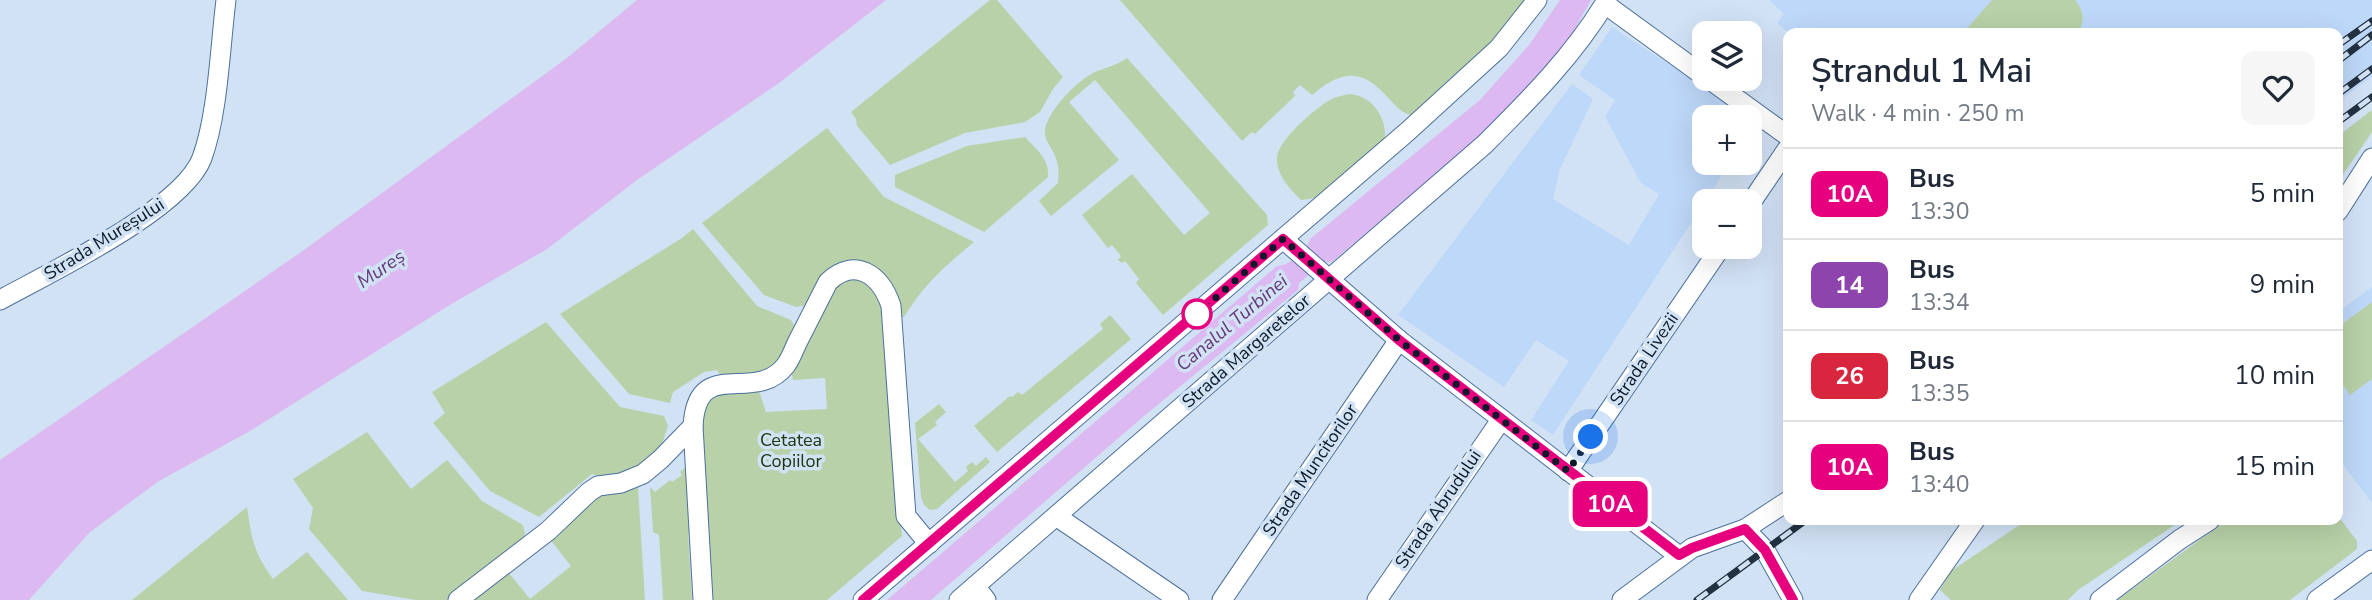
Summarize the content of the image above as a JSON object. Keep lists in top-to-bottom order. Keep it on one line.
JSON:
{"streets":{"street":["Strada Mureșului","Strada Margaretelor","Strada Livezii","Strada Muncitorilor","Strada Abrudului"]},"water":["Mureș","Canalul Turbinei"],"parks":["Cetatea Copiilor"],"lines":["bus line 10A"],"page":{"on_map":"10A","map_buttons":["+","−"],"heading":["Ștrandul 1 Mai","Walk · 4 min · 250 m"],"list":[{"mark":"10A","name":"Bus","note":"13:30","value":"5 min"},{"mark":"14","name":"Bus","note":"13:34","value":"9 min"},{"mark":"26","name":"Bus","note":"13:35","value":"10 min"},{"mark":"10A","name":"Bus","note":"13:40","value":"15 min"}]}}
